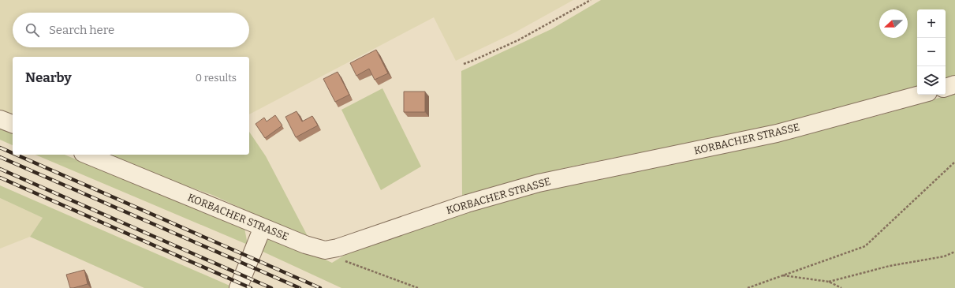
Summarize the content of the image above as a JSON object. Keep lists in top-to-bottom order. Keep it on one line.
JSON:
{"streets":{"street":["KORBACHER STRASSE"]},"north":"left","page":{"map_buttons":["+","−"],"search":"Search here","heading":["Nearby","0 results"]}}
